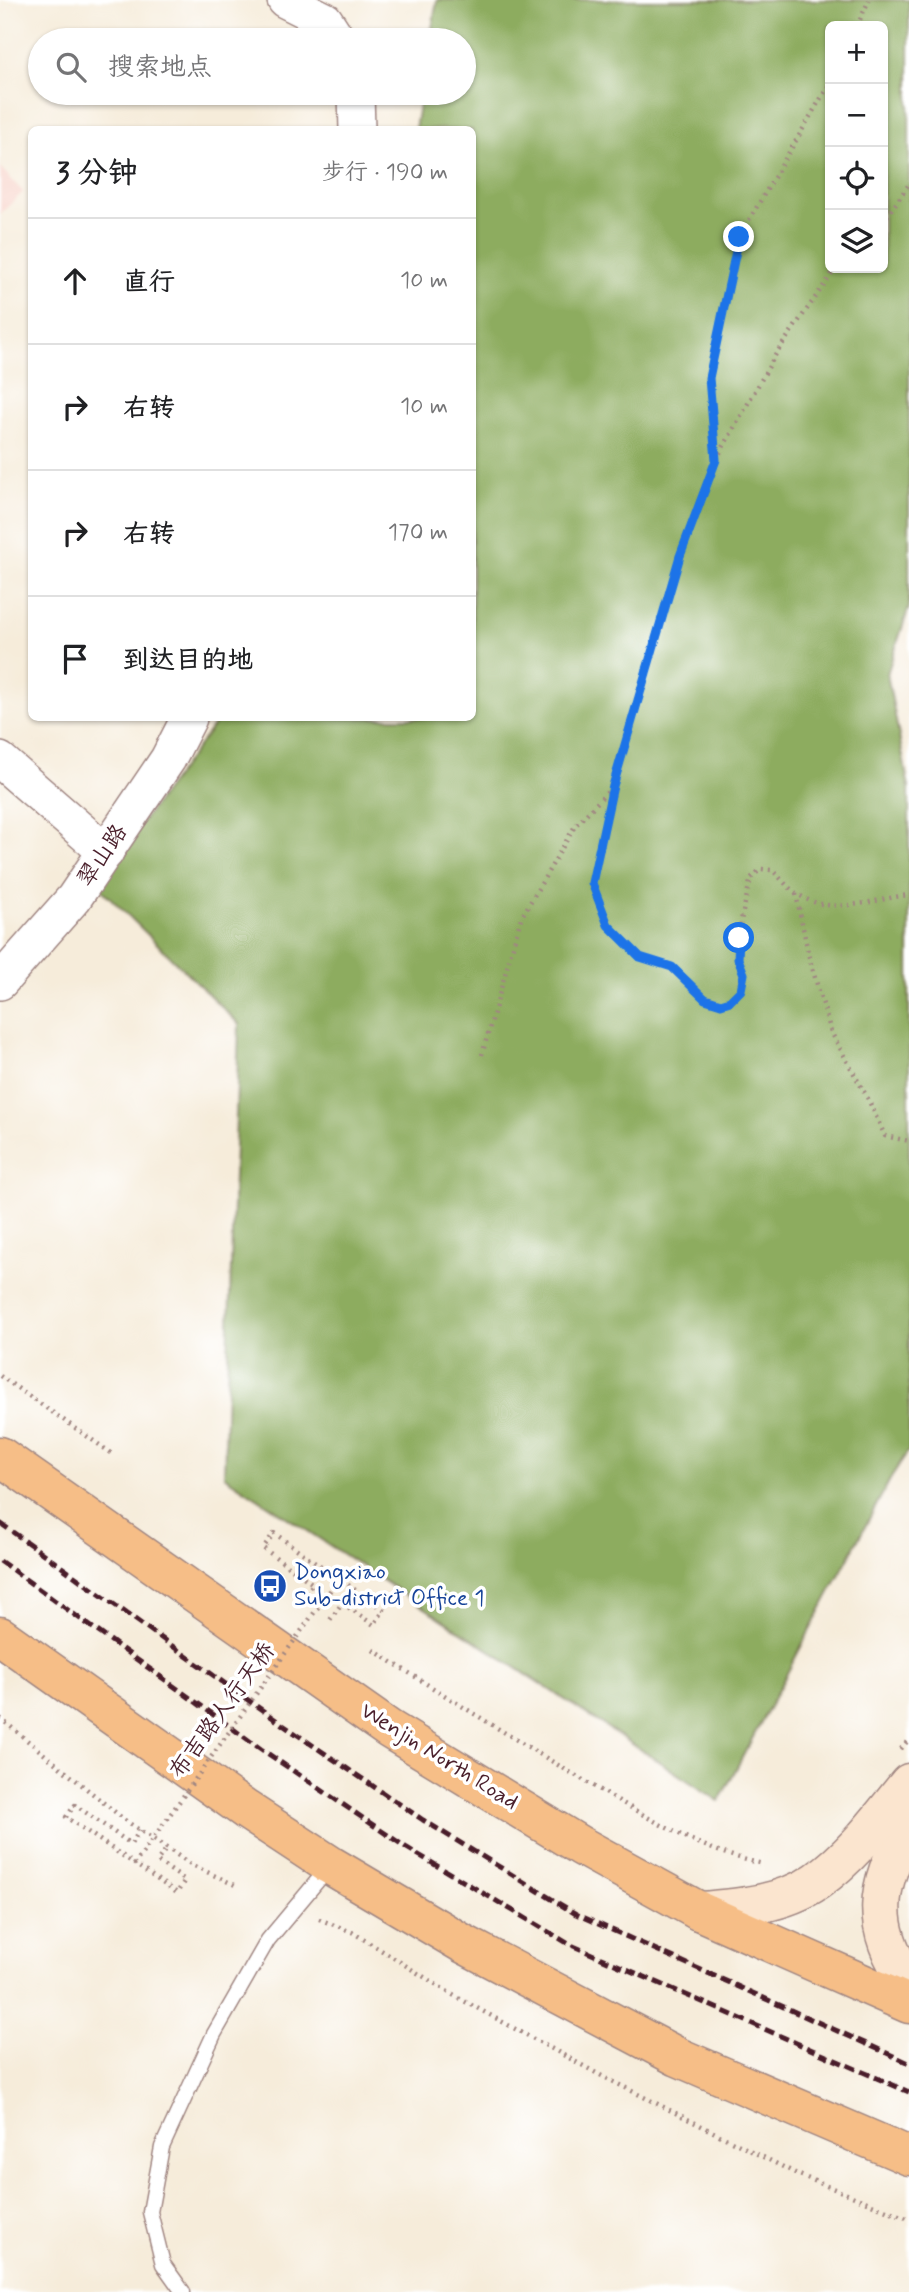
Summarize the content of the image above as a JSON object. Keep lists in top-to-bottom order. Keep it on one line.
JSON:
{"streets":{"highway":["Wenjin North Road"],"street":["翠山路"],"path":["布吉路人行天桥"]},"places":{"bus stop":["Dongxiao Sub-district Office 1"]},"page":{"map_buttons":["+","−"],"search":"搜索地点","heading":["3 分钟","步行 · 190 m"],"list":[["直行","10 m"],["右转","10 m"],["右转","170 m"],"到达目的地"]}}
